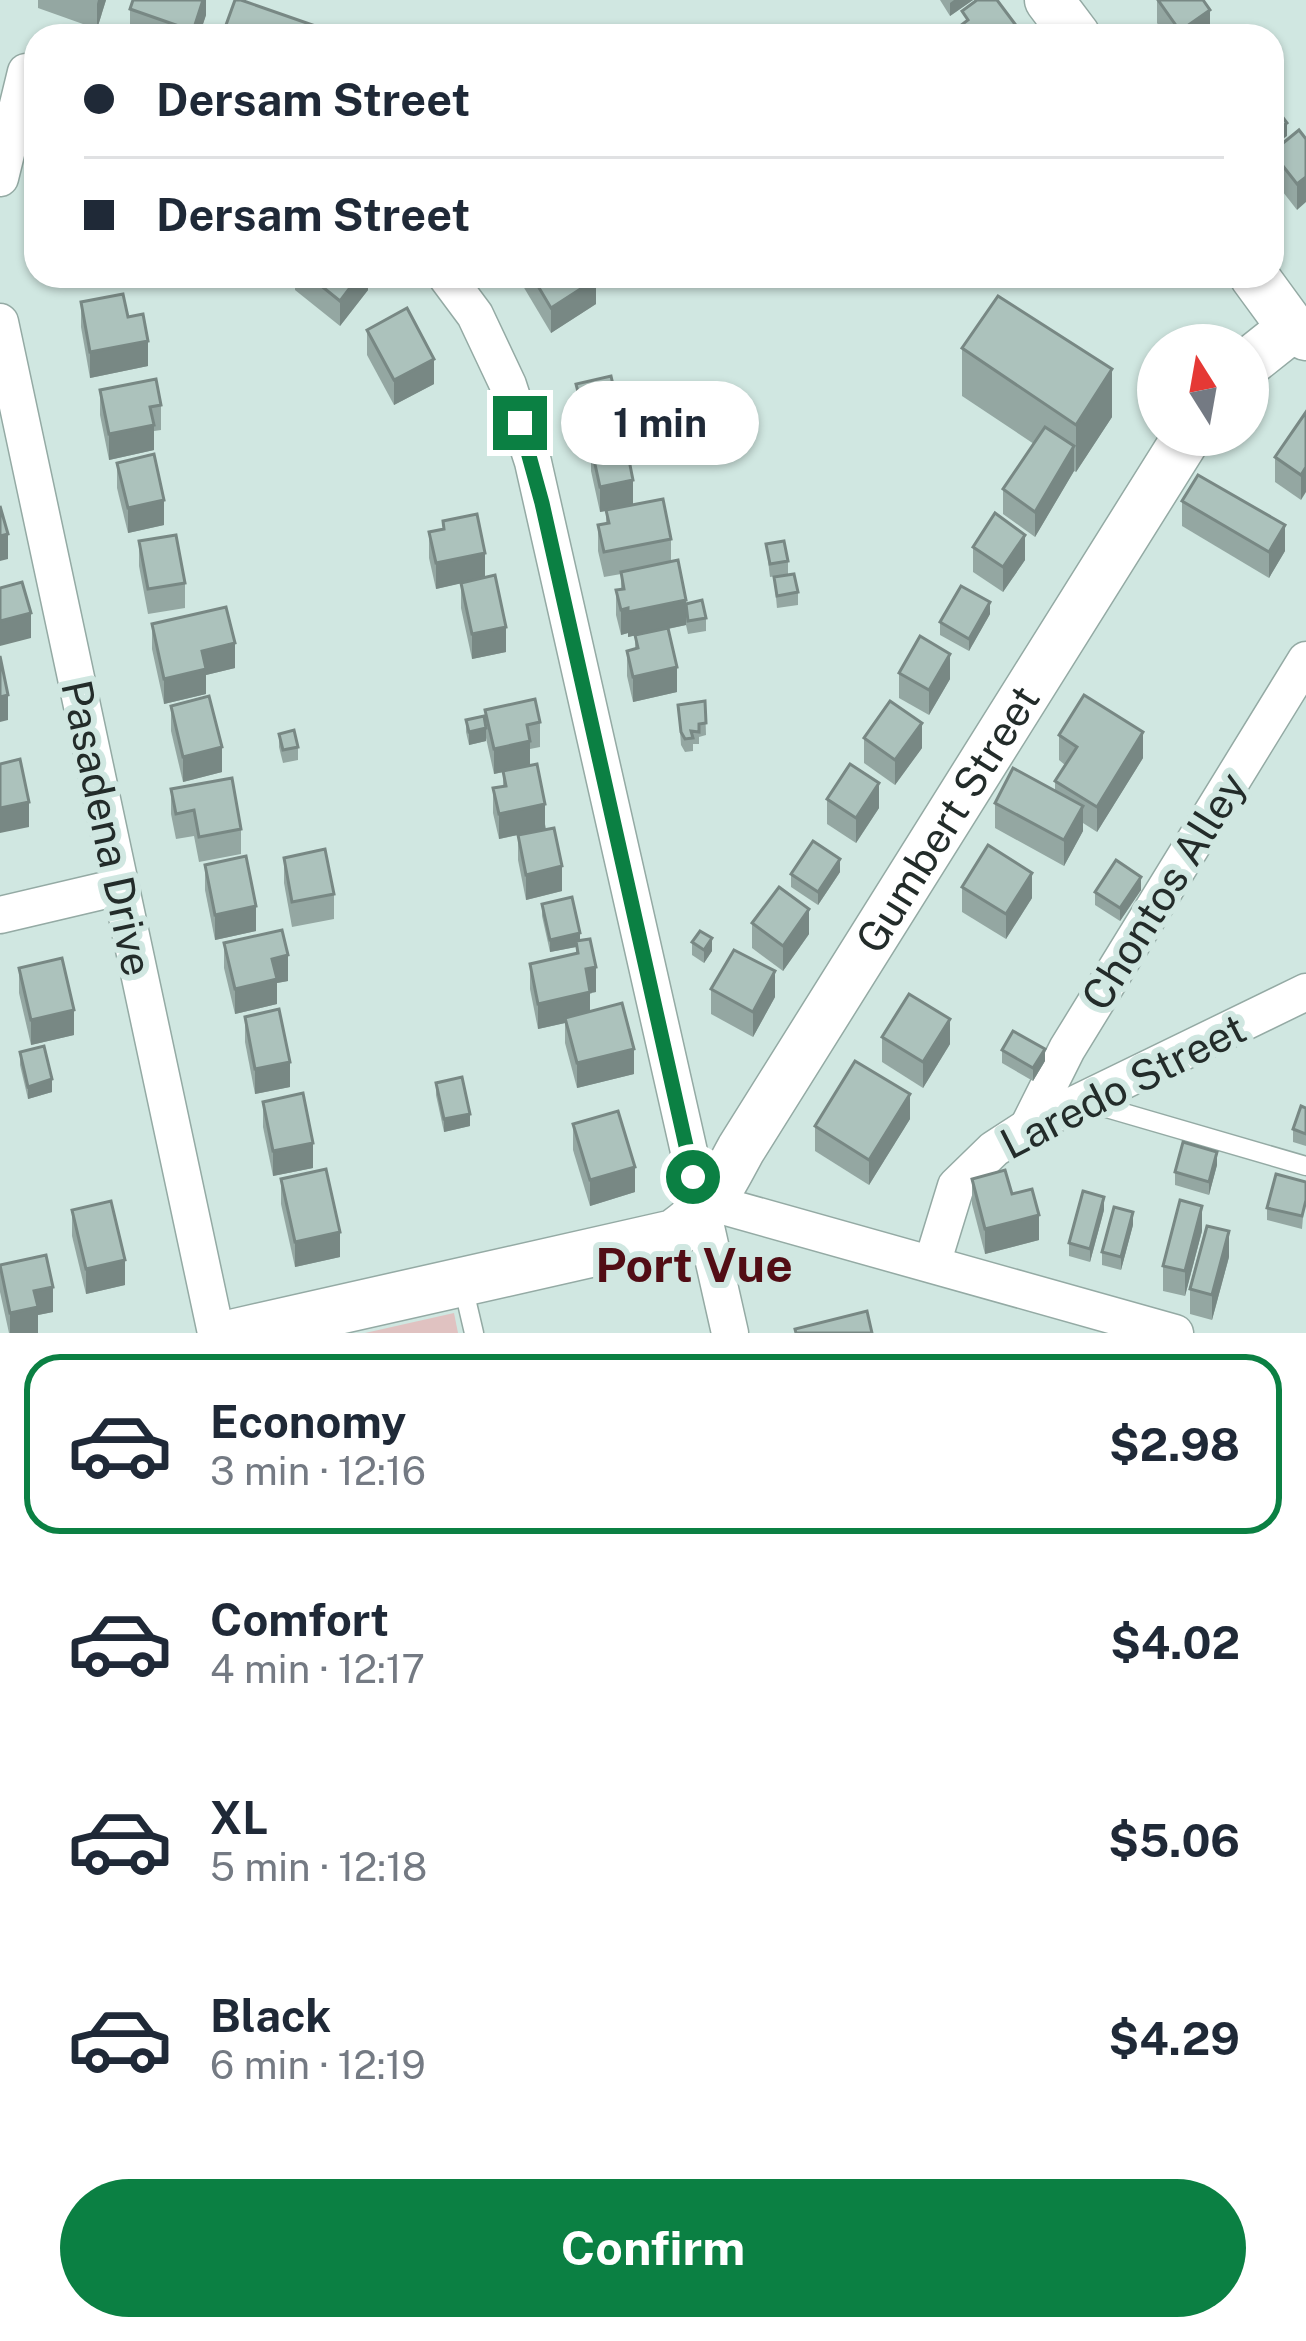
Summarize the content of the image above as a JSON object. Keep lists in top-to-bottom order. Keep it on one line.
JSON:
{"streets":{"street":["Gumbert Street","Pasadena Drive","Chontos Alley","Laredo Street"]},"crossings":[["Chontos Alley","Laredo Street"]],"districts":["Port Vue"],"north":"top","page":{"banner":["Dersam Street","Dersam Street"],"bubble":"1 min","list":[{"name":"Economy","note":"3 min · 12:16","value":"$2.98"},{"name":"Comfort","note":"4 min · 12:17","value":"$4.02"},{"name":"XL","note":"5 min · 12:18","value":"$5.06"},{"name":"Black","note":"6 min · 12:19","value":"$4.29"}],"buttons":"Confirm"}}
